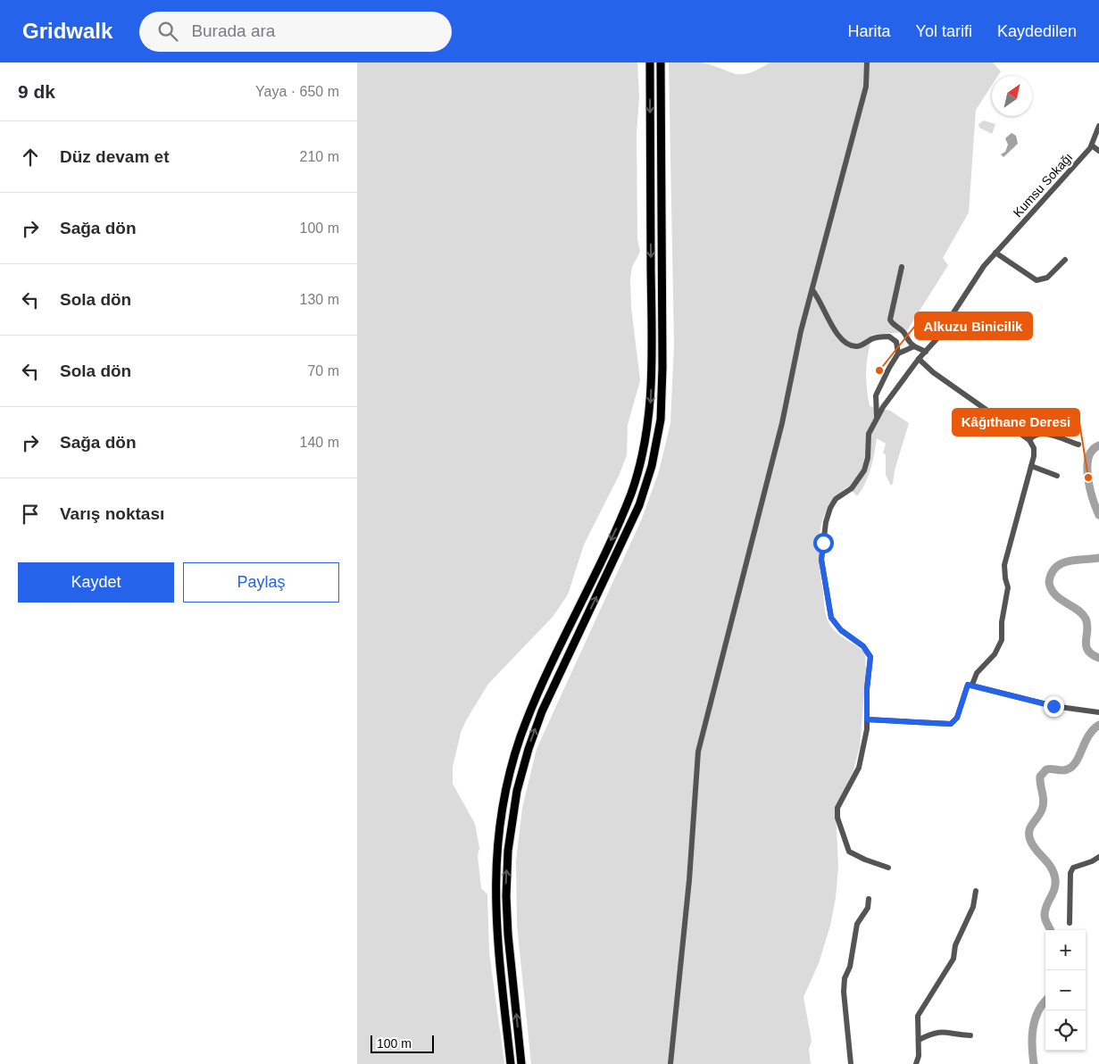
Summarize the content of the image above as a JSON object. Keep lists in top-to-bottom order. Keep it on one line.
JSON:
{"streets":{"street":["Kumsu Sokağı"]},"places":["Alkuzu Binicilik","Kâğıthane Deresi"],"scale_bar":"100 m","north":"top right","page":{"header":"Gridwalk","search":"Burada ara","nav":["Harita","Yol tarifi","Kaydedilen"],"heading":["9 dk","Yaya · 650 m"],"list":[["Düz devam et","210 m"],["Sağa dön","100 m"],["Sola dön","130 m"],["Sola dön","70 m"],["Sağa dön","140 m"],"Varış noktası"],"buttons":["Kaydet","Paylaş"],"map_buttons":["+","−"],"scale":"100 m"}}
